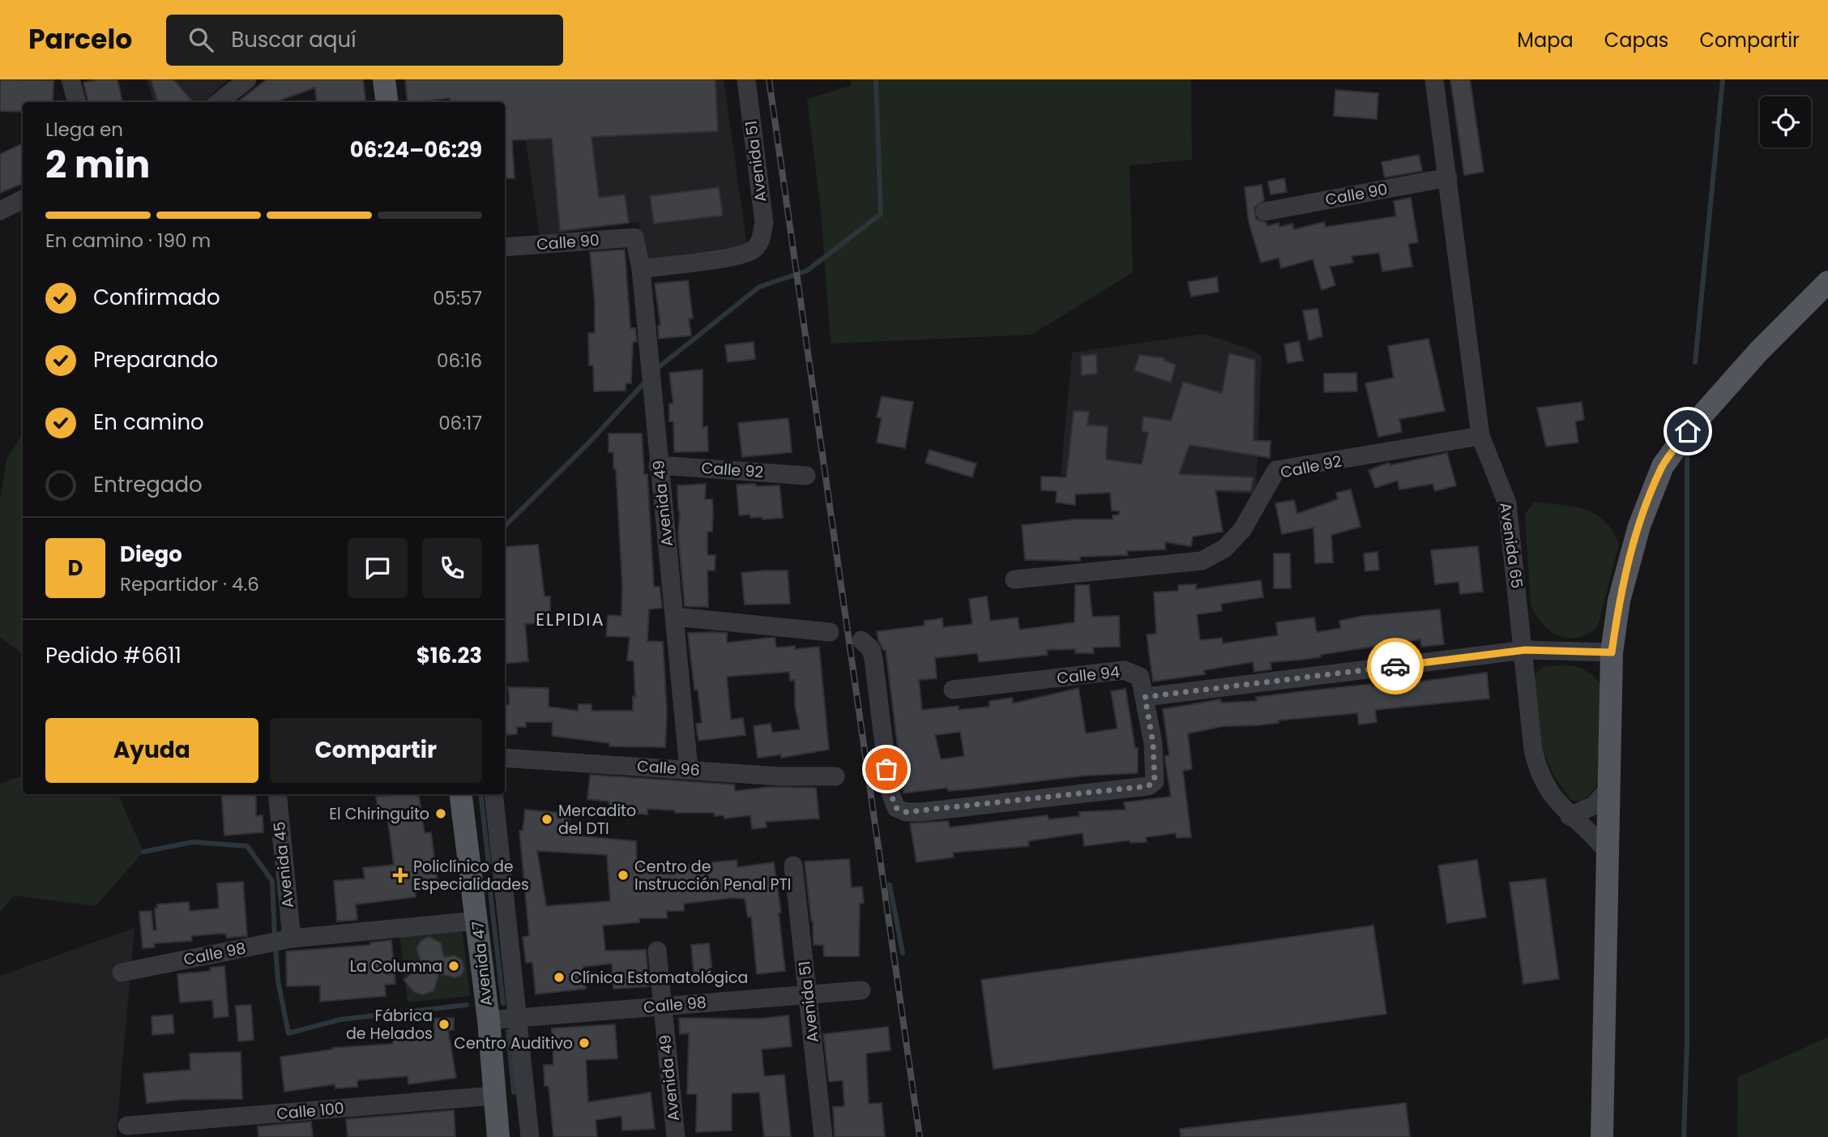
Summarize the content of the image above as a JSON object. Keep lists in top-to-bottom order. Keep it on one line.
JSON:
{"streets":{"main road":["Avenida 47"],"street":["Avenida 51","Calle 90","Calle 92","Avenida 49","Avenida 65","Calle 94","Calle 96","Avenida 45","Calle 98","Calle 100"]},"crossings":[["Avenida 51","Avenida 49"],["Avenida 51","Calle 98"],["Calle 90","Avenida 49"],["Calle 90","Avenida 65"],["Calle 92","Avenida 49"],["Calle 92","Avenida 65"],["Avenida 49","Calle 96"],["Avenida 49","Calle 98"],["Avenida 45","Calle 98"],["Calle 98","Avenida 47"],["Avenida 47","Calle 100"]],"districts":["ELPIDIA"],"places":{"other":["El Chiringuito","Mercadito del DTI","Centro de Instrucción Penal PTI","La Columna","Clínica Estomatológica","Fábrica de Helados","Centro Auditivo"],"health":["Policlínico de Especialidades"]},"page":{"header":"Parcelo","search":"Buscar aquí","nav":["Mapa","Capas","Compartir"],"heading":["2 min","Llega en","06:24–06:29"],"panel":["Diego","Repartidor · 4.6","Pedido #6611","$16.23"],"bar":"En camino · 190 m","list":[["Confirmado","05:57"],["Preparando","06:16"],["En camino","06:17"],"Entregado"],"round":"D","buttons":["Ayuda","Compartir"]}}
